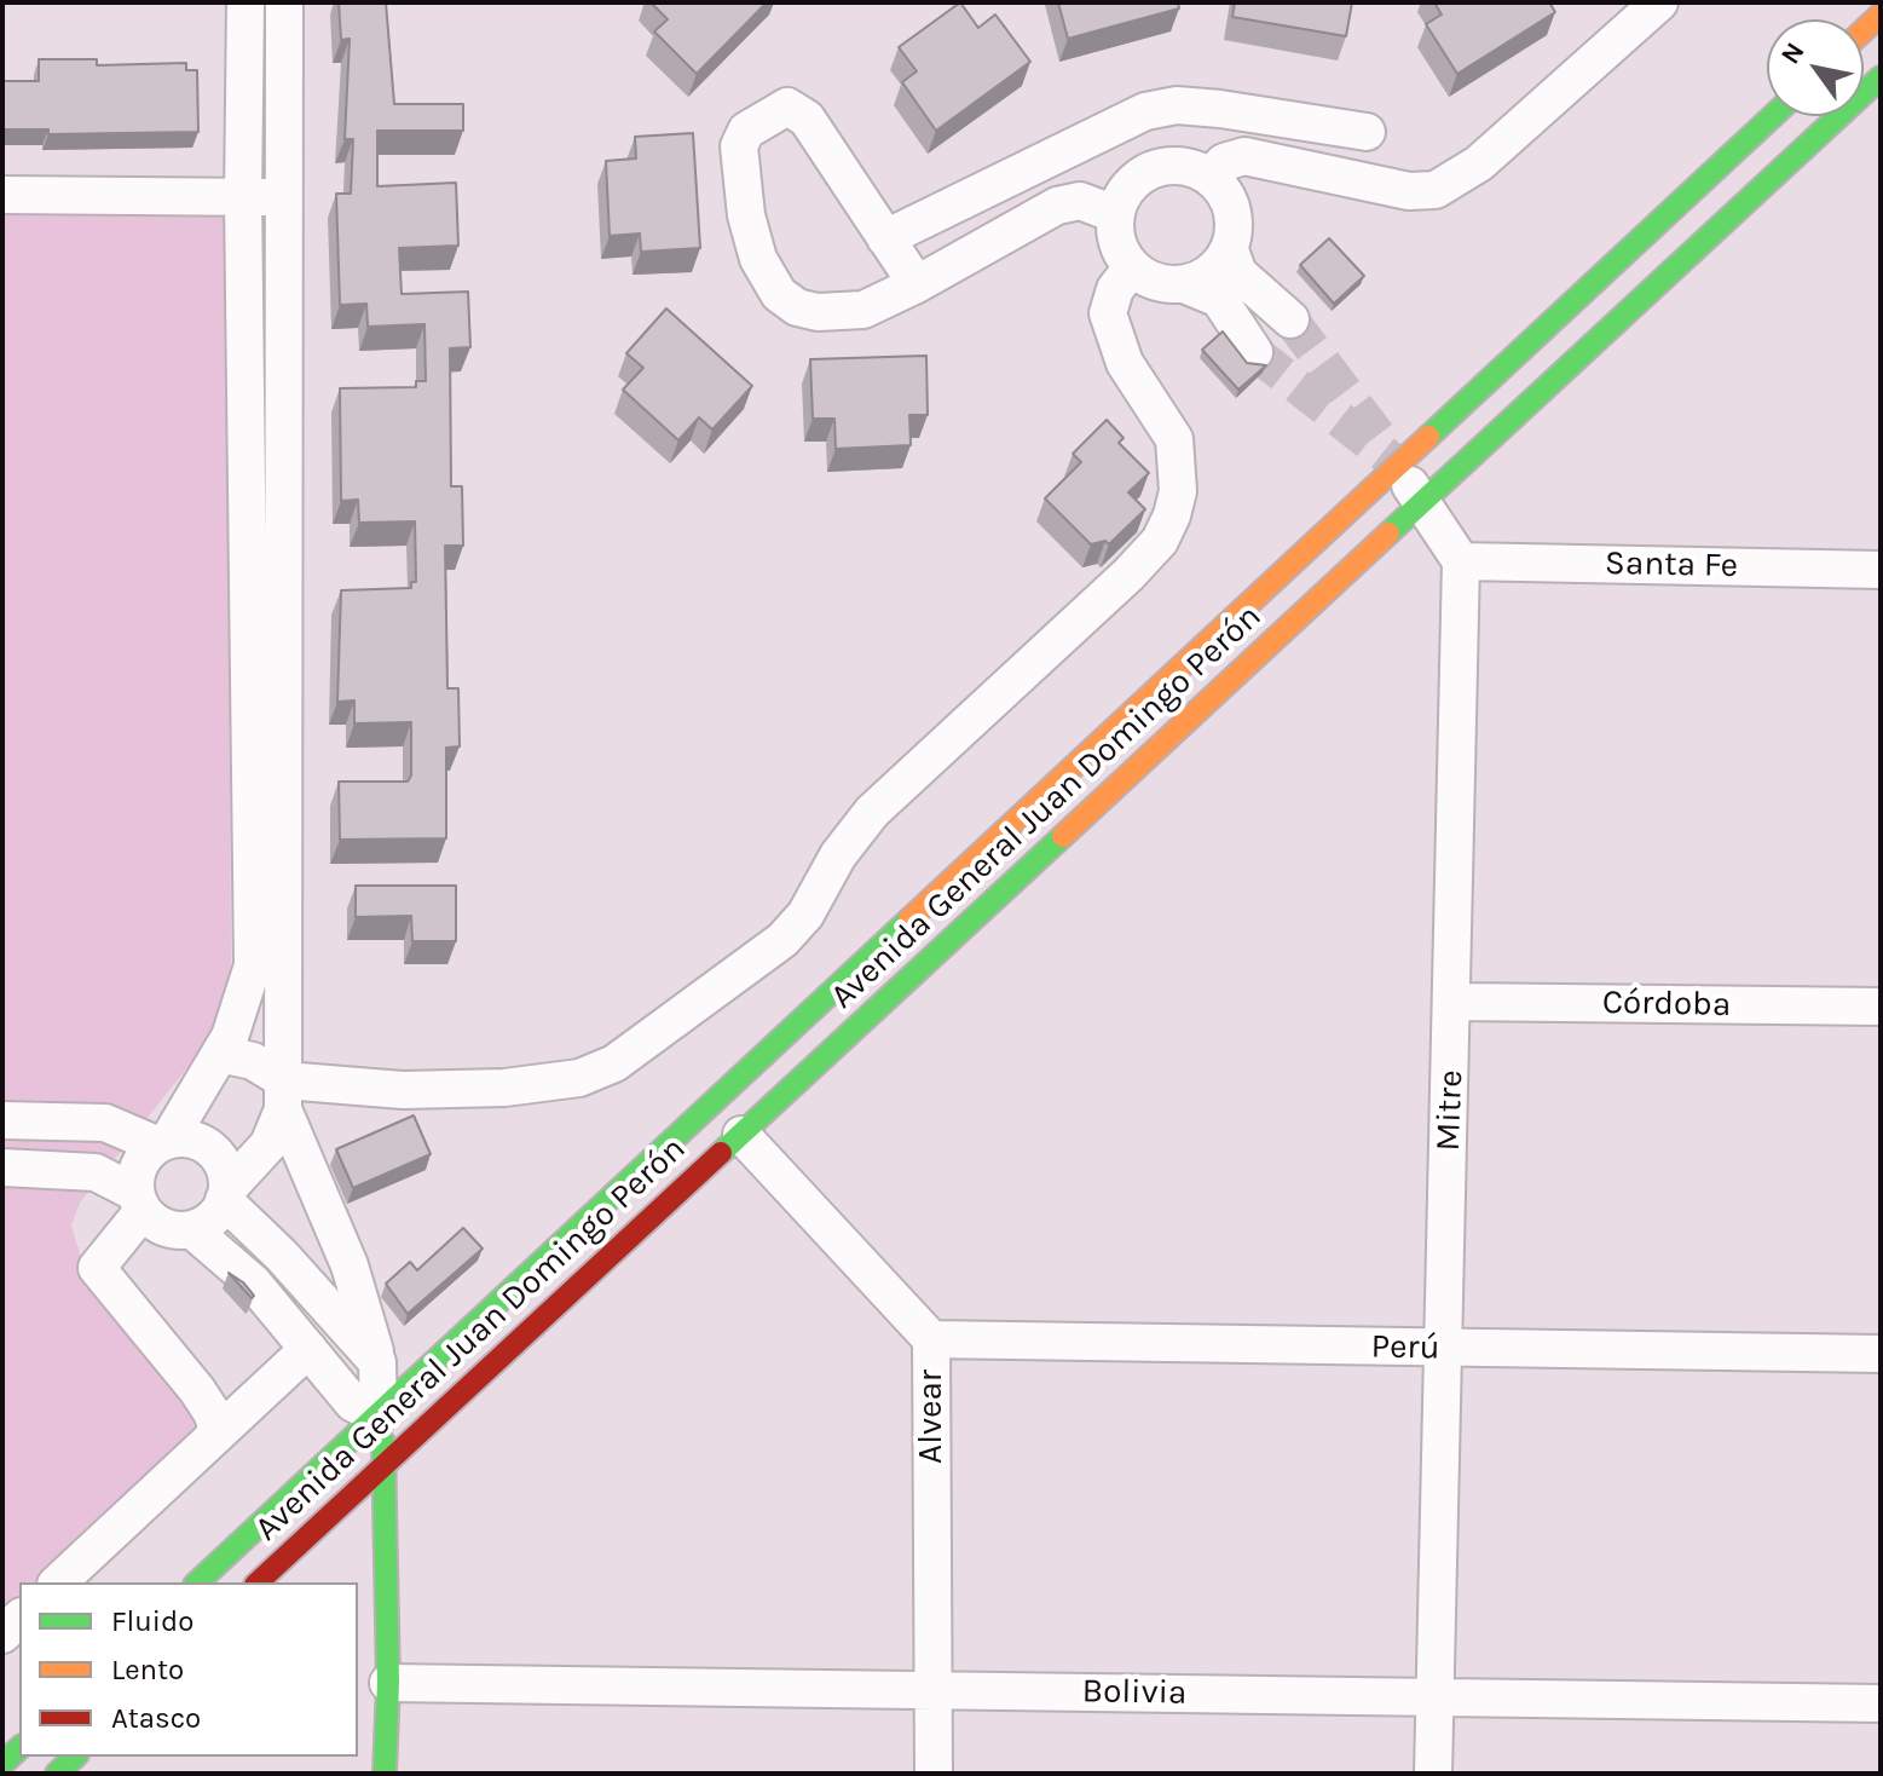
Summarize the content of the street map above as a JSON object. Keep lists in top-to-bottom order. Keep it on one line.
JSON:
{"streets":{"main road":["Avenida General Juan Domingo Perón"],"street":["Santa Fe","Córdoba","Mitre","Perú","Alvear","Bolivia"]},"crossings":[["Santa Fe","Mitre"],["Avenida General Juan Domingo Perón","Alvear"],["Córdoba","Mitre"],["Mitre","Perú"],["Mitre","Bolivia"],["Perú","Alvear"],["Alvear","Bolivia"]],"legend":["Fluido","Lento","Atasco"],"north":"top left"}
